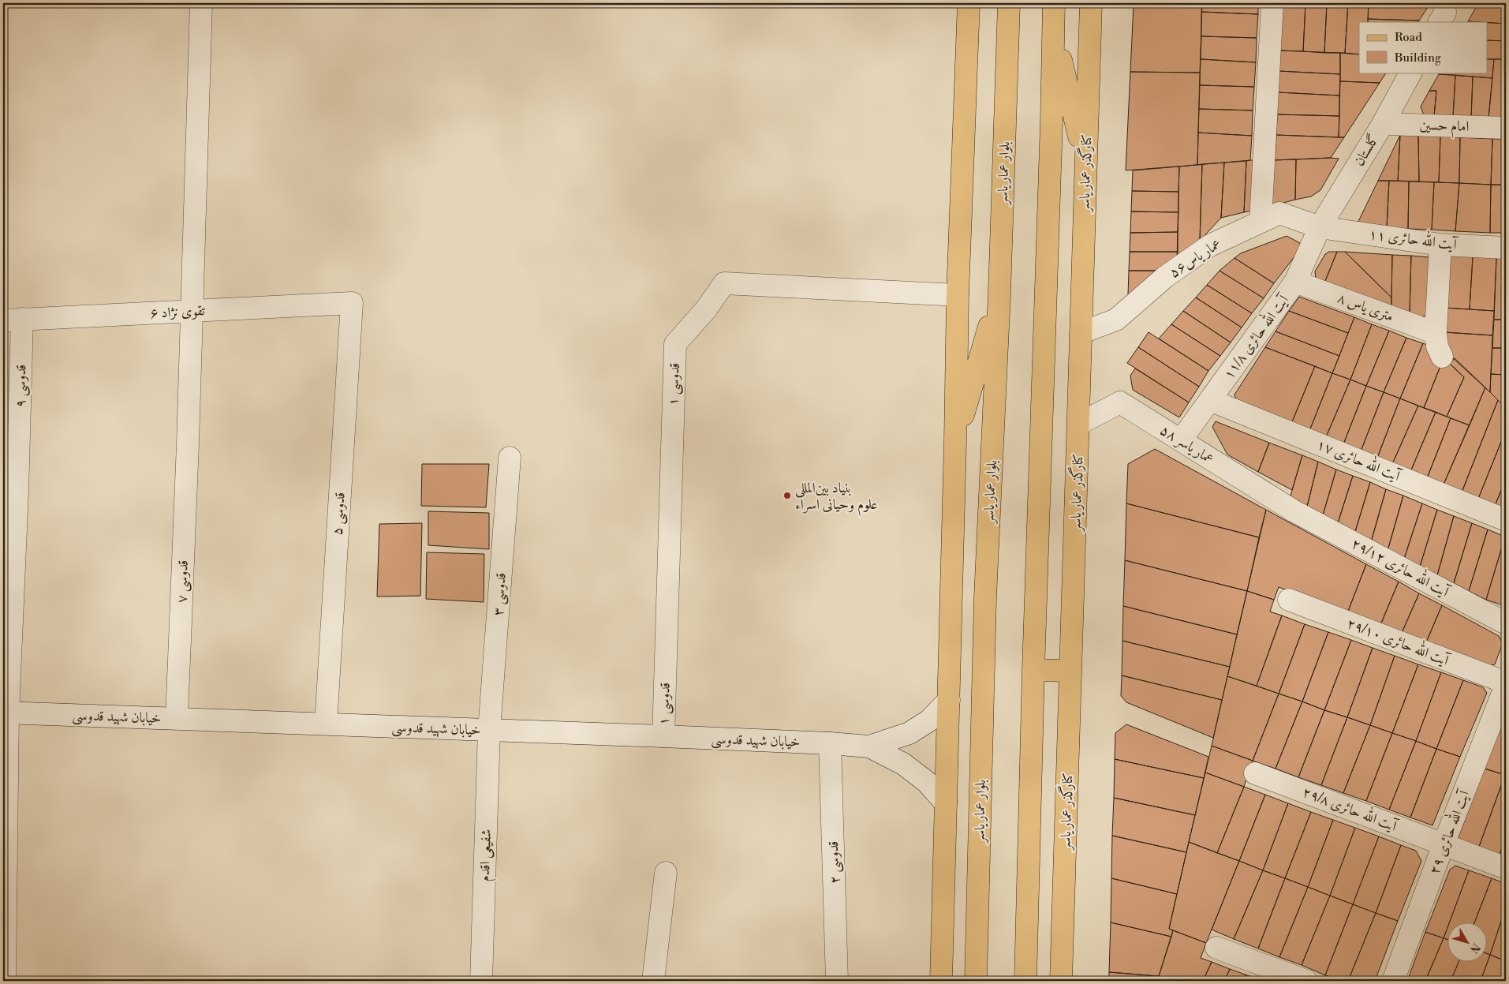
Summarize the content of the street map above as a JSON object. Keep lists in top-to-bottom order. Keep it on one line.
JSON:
{"streets":{"main road":["بلوار عمار یاسر","کنارگذر عمار یاسر"],"street":["امام حسین","گلستان","آیت الله حائری ۱۱","عمار یاس۵۶","۸ متری یاس","تقوی نژاد ۶","آیت الله حائری ۱۱/۸","قدوسی ۱","قدوسی ۹","عمار یاسر ۵۸","آیت الله حائری ۱۷","قدوسی ۵","آیت الله حائری ۲۹/۱۲","قدوسی ۷","قدوسی ۳","آیت الله حائری ۲۹/۱۰","خیابان شهید قدوسی","آیت الله حائری ۲۹/۸","آیت الله حائری ۲۹","شفیعی اقدم","قدوسی ۲"]},"crossings":[["امام حسین","گلستان"],["گلستان","آیت الله حائری ۱۱"],["گلستان","عمار یاس۵۶"],["گلستان","آیت الله حائری ۱۱/۸"],["کنارگذر عمار یاسر","عمار یاس۵۶"],["کنارگذر عمار یاسر","عمار یاسر ۵۸"],["آیت الله حائری ۱۱","عمار یاس۵۶"],["آیت الله حائری ۱۱","آیت الله حائری ۱۱/۸"],["عمار یاس۵۶","آیت الله حائری ۱۱/۸"],["۸ متری یاس","آیت الله حائری ۱۱/۸"],["تقوی نژاد ۶","قدوسی ۹"],["تقوی نژاد ۶","قدوسی ۵"],["تقوی نژاد ۶","قدوسی ۷"],["آیت الله حائری ۱۱/۸","عمار یاسر ۵۸"],["آیت الله حائری ۱۱/۸","آیت الله حائری ۱۷"],["قدوسی ۱","خیابان شهید قدوسی"],["قدوسی ۹","خیابان شهید قدوسی"],["عمار یاسر ۵۸","آیت الله حائری ۲۹/۱۲"],["قدوسی ۵","خیابان شهید قدوسی"],["قدوسی ۷","خیابان شهید قدوسی"],["قدوسی ۳","خیابان شهید قدوسی"],["قدوسی ۳","شفیعی اقدم"],["آیت الله حائری ۲۹/۱۰","آیت الله حائری ۲۹"],["خیابان شهید قدوسی","شفیعی اقدم"],["خیابان شهید قدوسی","قدوسی ۲"],["آیت الله حائری ۲۹/۸","آیت الله حائری ۲۹"]],"places":["بنیاد بین‌المللی علوم وحیانی اسراء"],"legend":["Road","Building"],"north":"bottom right"}
